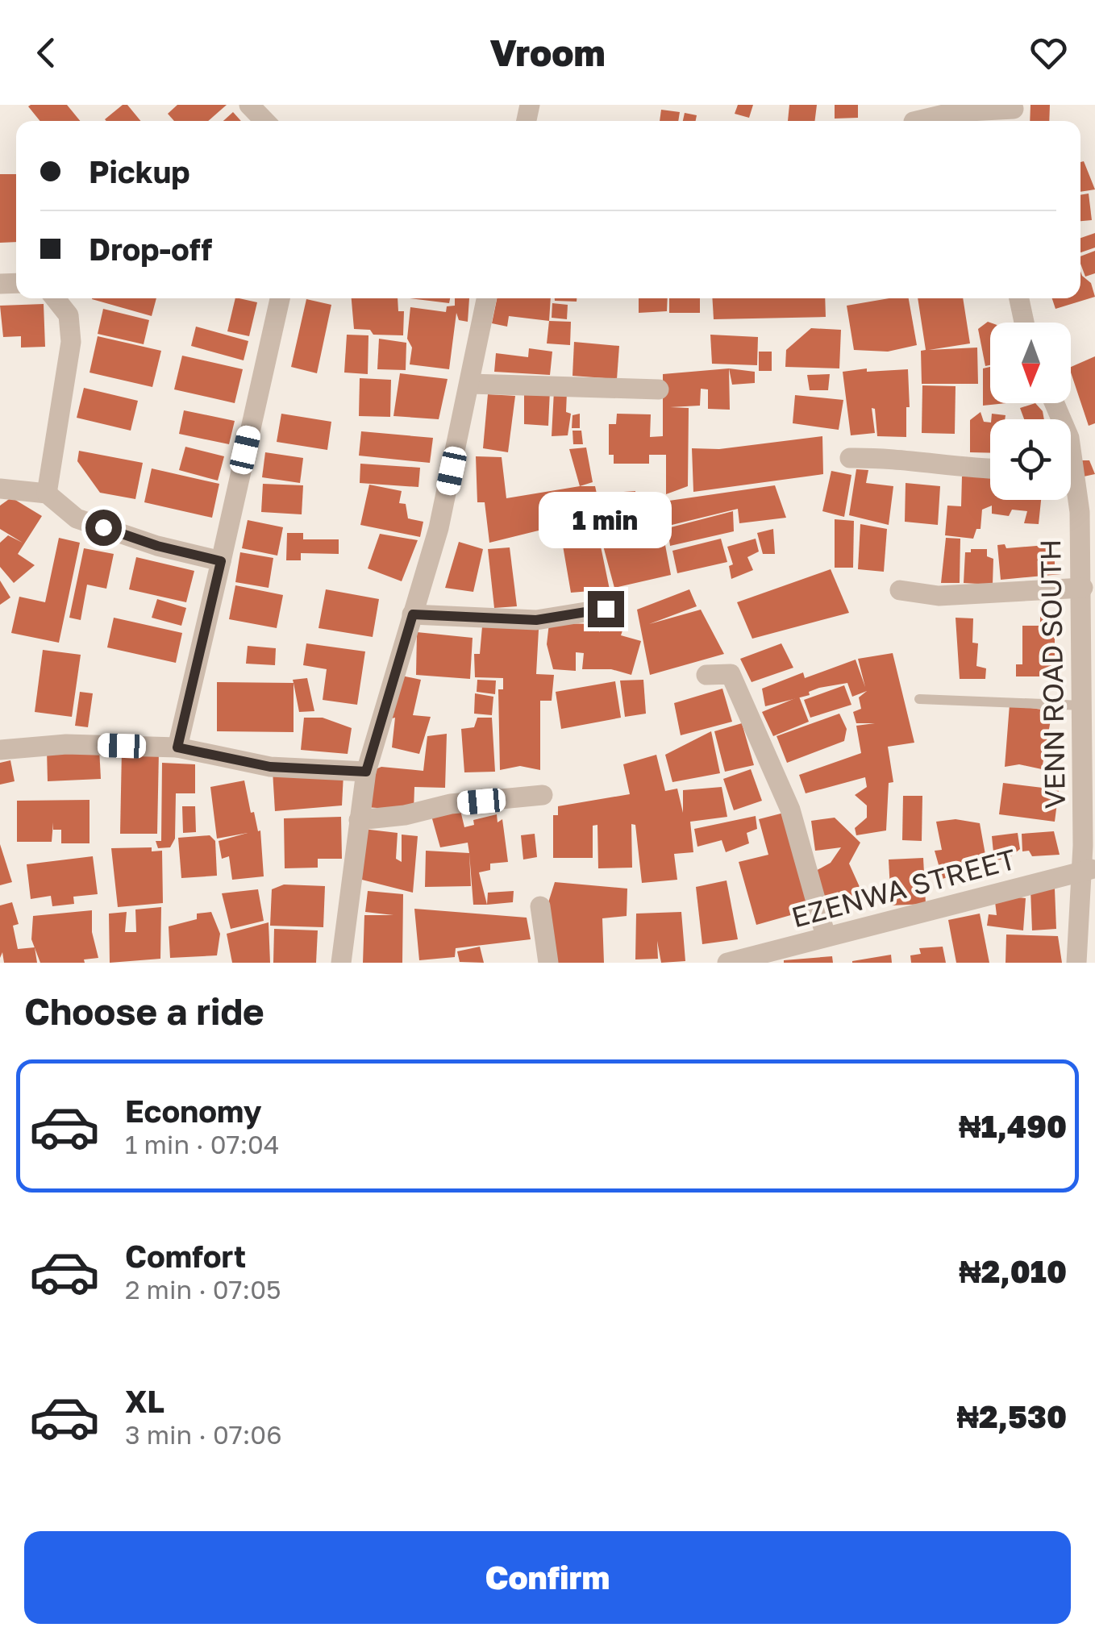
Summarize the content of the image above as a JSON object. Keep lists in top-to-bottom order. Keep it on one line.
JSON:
{"streets":{"street":["VENN ROAD SOUTH","EZENWA STREET"]},"crossings":[["VENN ROAD SOUTH","EZENWA STREET"]],"north":"bottom","page":{"header":"Vroom","banner":["Pickup","Drop-off"],"bubble":"1 min","heading":"Choose a ride","list":[{"name":"Economy","note":"1 min · 07:04","value":"₦1,490"},{"name":"Comfort","note":"2 min · 07:05","value":"₦2,010"},{"name":"XL","note":"3 min · 07:06","value":"₦2,530"}],"buttons":"Confirm"}}
